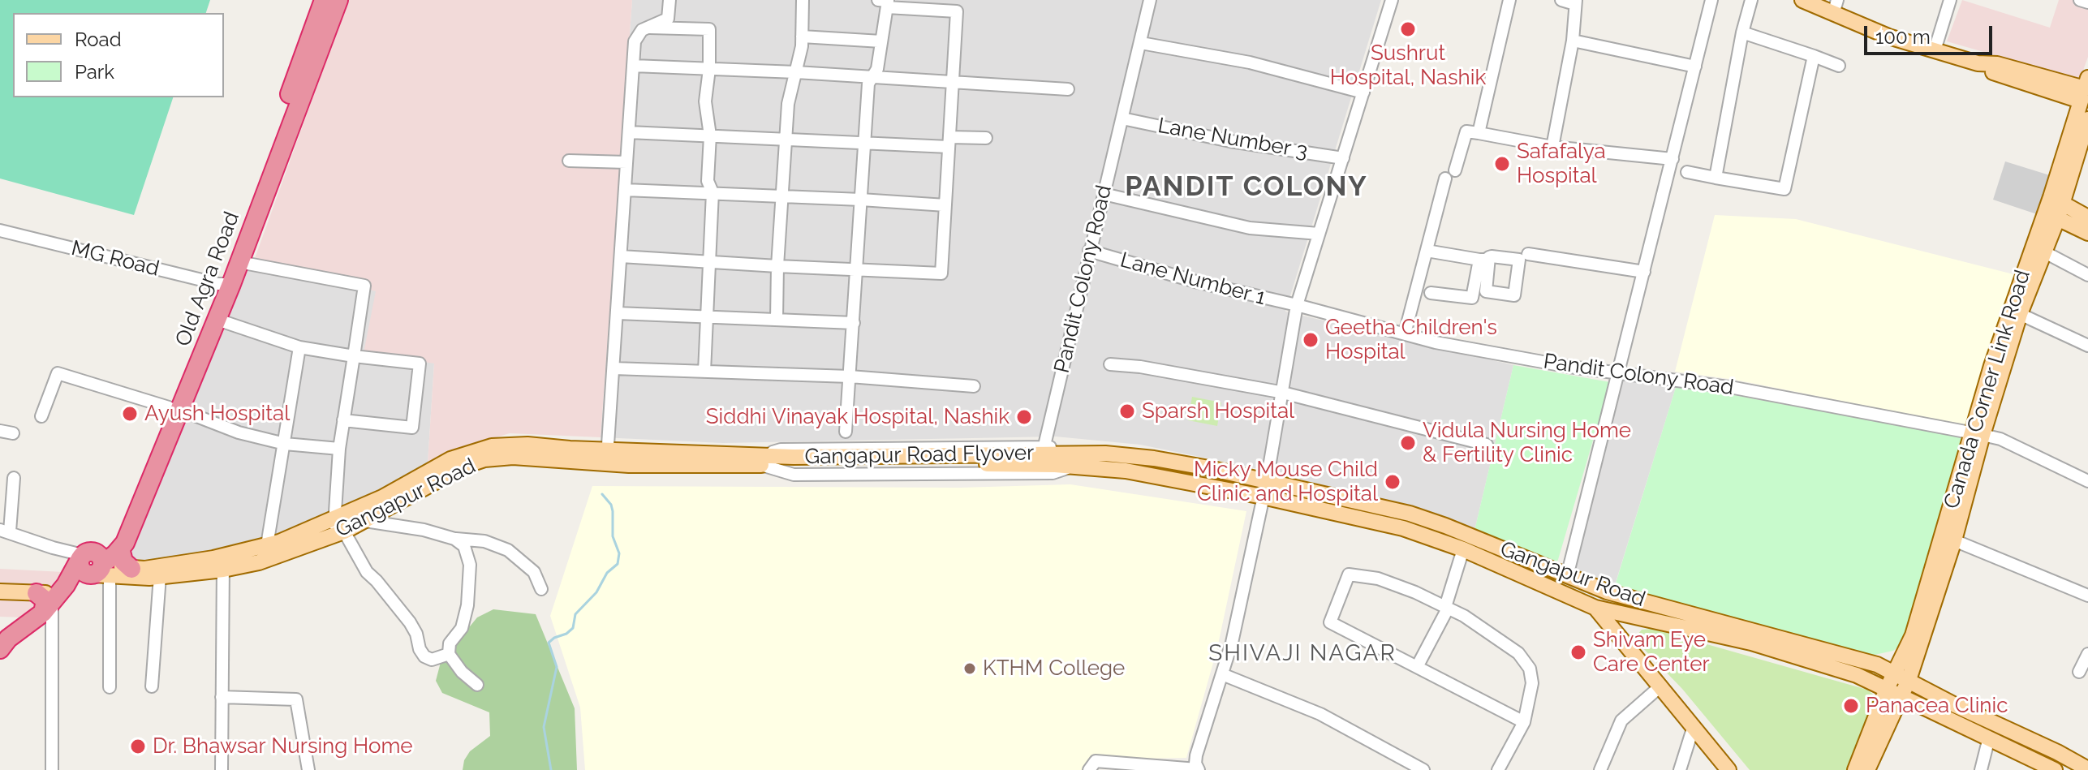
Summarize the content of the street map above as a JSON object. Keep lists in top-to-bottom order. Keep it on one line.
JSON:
{"streets":{"highway":["Old Agra Road"],"main road":["Canada Corner Link Road","Gangapur Road Flyover","Gangapur Road"],"street":["Lane Number 3","MG Road","Pandit Colony Road","Lane Number 1"]},"crossings":[["Lane Number 3","Pandit Colony Road"],["MG Road","Old Agra Road"],["Old Agra Road","Gangapur Road"],["Pandit Colony Road","Lane Number 1"],["Pandit Colony Road","Canada Corner Link Road"],["Pandit Colony Road","Gangapur Road Flyover"],["Canada Corner Link Road","Gangapur Road"],["Gangapur Road Flyover","Gangapur Road"]],"districts":["PANDIT COLONY","SHIVAJI NAGAR"],"places":["Sushrut Hospital, Nashik","Safafalya Hospital","Geetha Children's Hospital","Sparsh Hospital","Ayush Hospital","Siddhi Vinayak Hospital, Nashik","Vidula Nursing Home & Fertility Clinic","Micky Mouse Child Clinic and Hospital","Shivam Eye Care Center","KTHM College","Panacea Clinic","Dr. Bhawsar Nursing Home"],"legend":["Road","Park"],"scale_bar":"100 m"}
